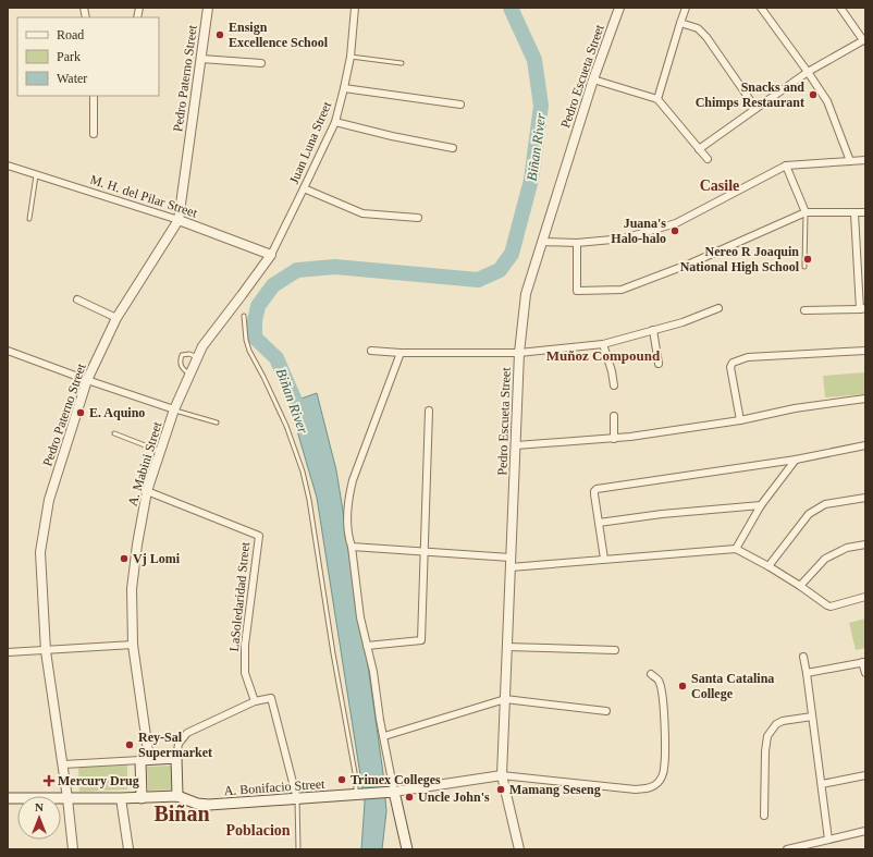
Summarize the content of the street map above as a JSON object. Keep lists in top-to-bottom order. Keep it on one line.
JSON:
{"streets":{"main road":["A. Bonifacio Street"],"street":["Pedro Escueta Street","Pedro Paterno Street","Juan Luna Street","M. H. del Pilar Street","A. Mabini Street","LaSoledaridad Street"]},"crossings":[["Pedro Escueta Street","A. Bonifacio Street"],["Pedro Paterno Street","M. H. del Pilar Street"],["Juan Luna Street","M. H. del Pilar Street"],["Juan Luna Street","A. Mabini Street"],["M. H. del Pilar Street","A. Mabini Street"],["A. Mabini Street","LaSoledaridad Street"]],"districts":["Casile","Muñoz Compound","Biñan","Poblacion"],"water":["Biñan River"],"places":{"other":["Ensign Excellence School","Snacks and Chimps Restaurant","Juana's Halo-halo","Nereo R Joaquin National High School","E. Aquino","Vj Lomi","Santa Catalina College","Rey-Sal Supermarket","Trimex Colleges","Mamang Seseng","Uncle John's"],"health":["Mercury Drug"]},"legend":["Road","Park","Water"],"north":"top"}
